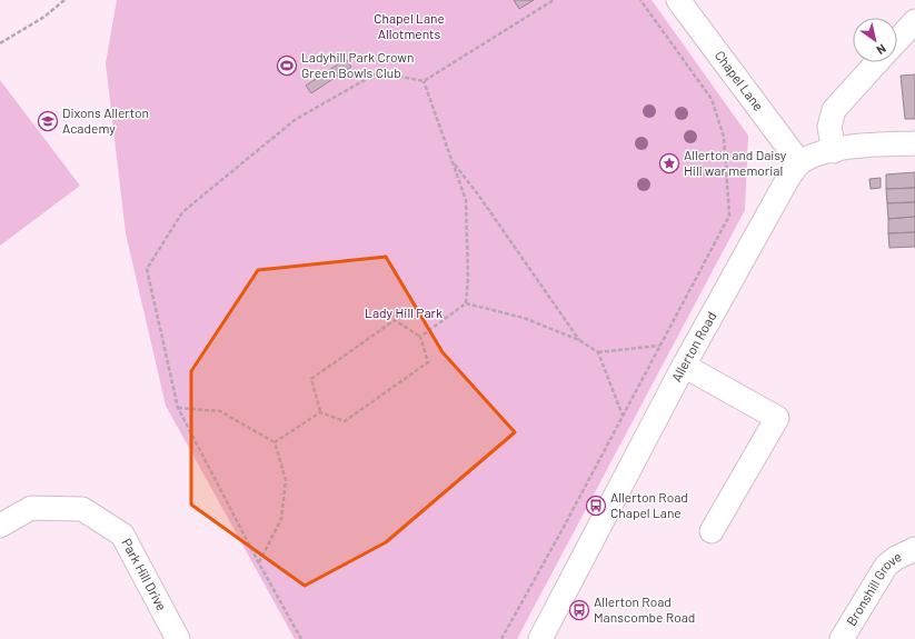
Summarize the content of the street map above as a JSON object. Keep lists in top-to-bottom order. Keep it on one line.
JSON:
{"streets":{"street":["Chapel Lane","Allerton Road","Park Hill Drive","Bronshill Grove"]},"crossings":[["Chapel Lane","Allerton Road"]],"parks":["Chapel Lane Allotments","Lady Hill Park"],"places":{"sports":["Ladyhill Park Crown Green Bowls Club"],"school or university":["Dixons Allerton Academy"],"place":["Allerton and Daisy Hill war memorial"],"bus stop":["Allerton Road Chapel Lane","Allerton Road Manscombe Road"]},"north":"bottom right"}
